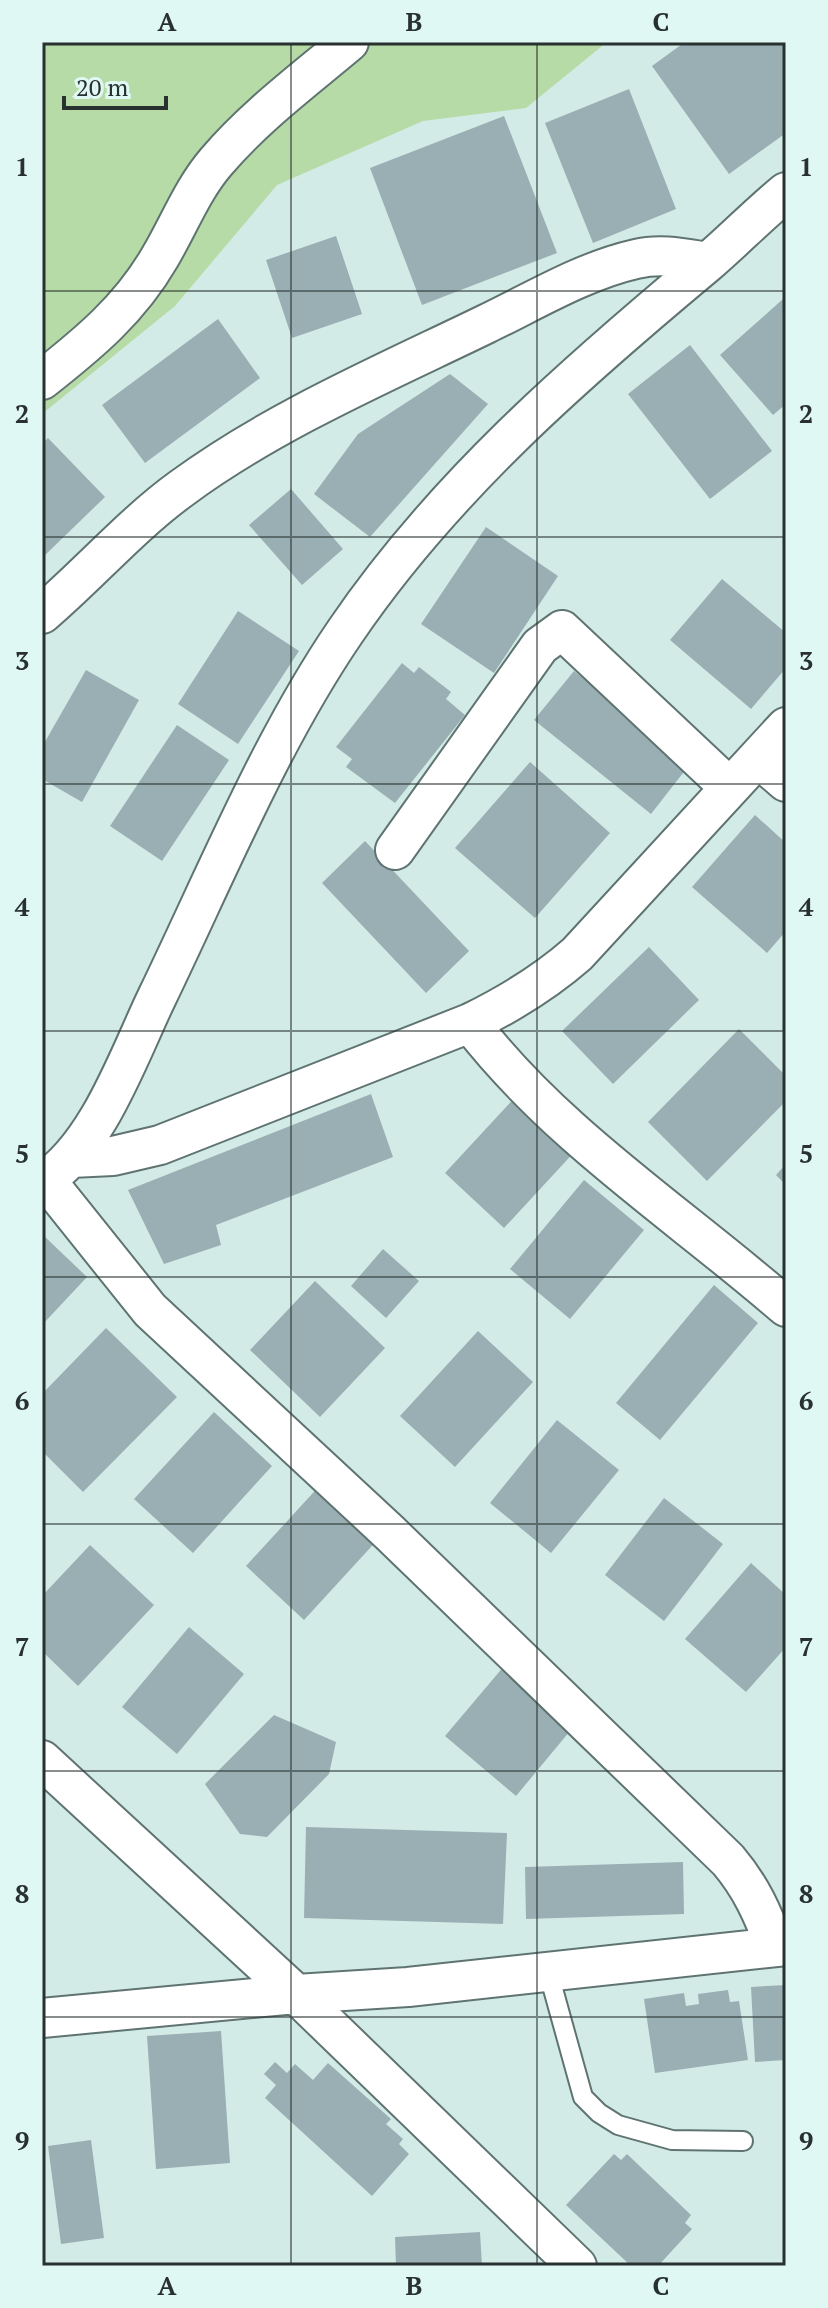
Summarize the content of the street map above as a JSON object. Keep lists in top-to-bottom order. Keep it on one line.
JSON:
{"scale_bar":"20 m","grid":{"columns":["A","B","C"],"rows":["1","2","3","4","5","6","7","8","9"]}}
